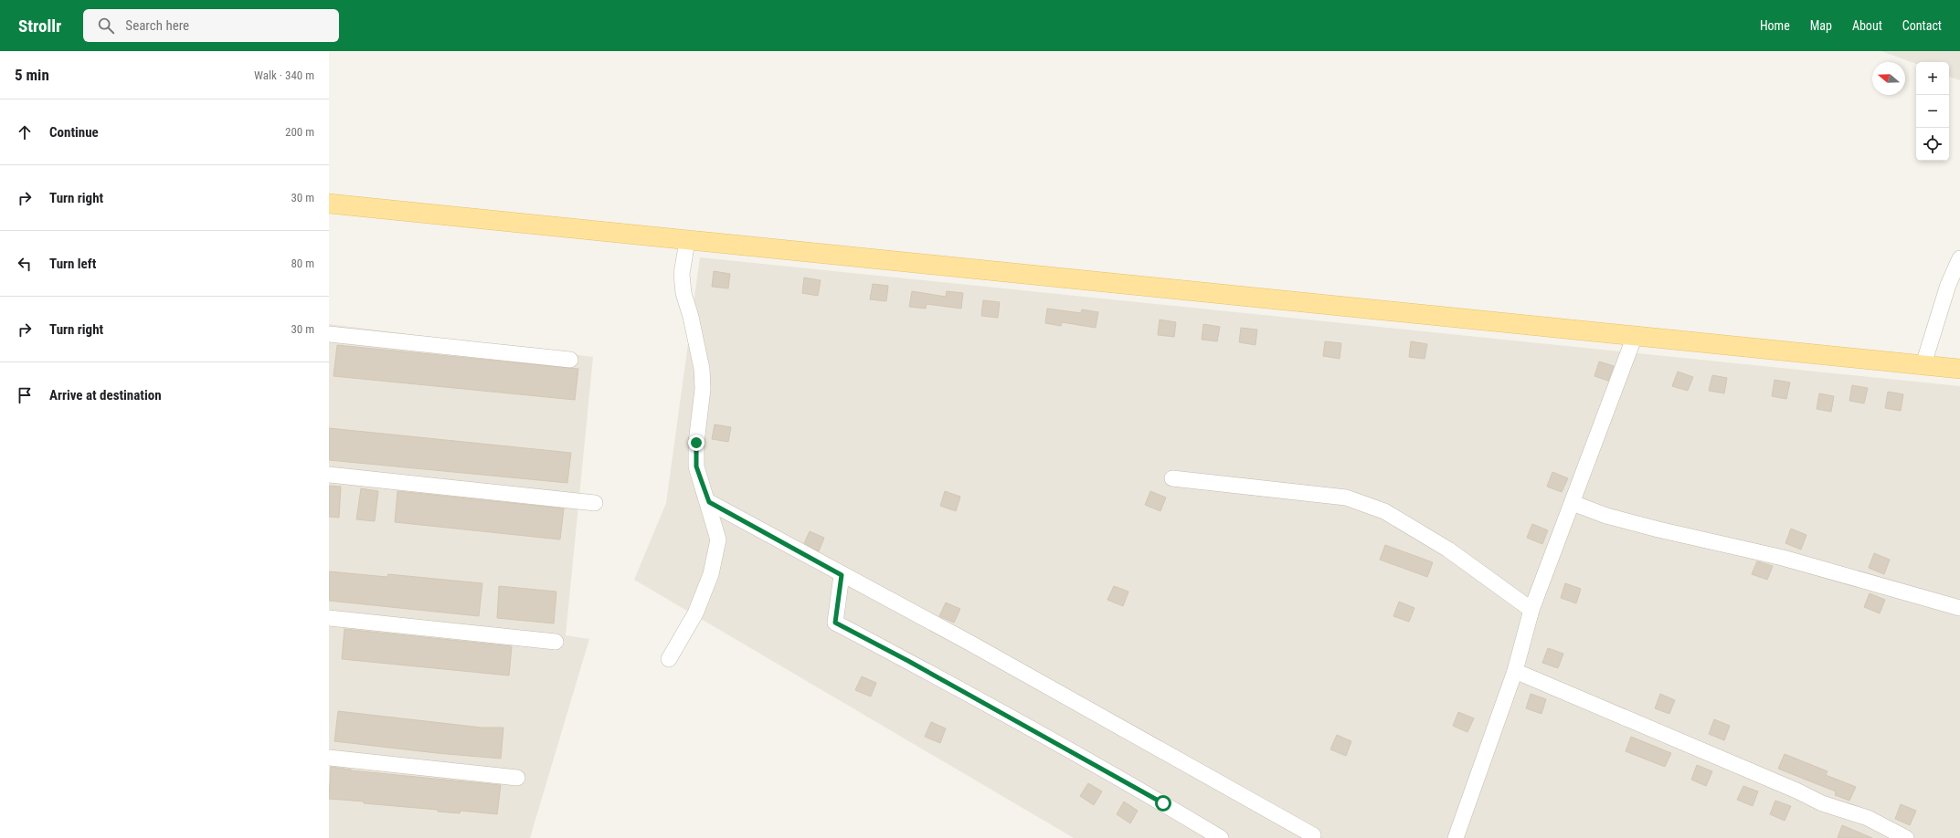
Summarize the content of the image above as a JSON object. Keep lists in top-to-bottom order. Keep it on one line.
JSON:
{"north":"left","page":{"header":"Strollr","search":"Search here","nav":["Home","Map","About","Contact"],"heading":["5 min","Walk · 340 m"],"map_buttons":["+","−"],"list":[["Continue","200 m"],["Turn right","30 m"],["Turn left","80 m"],["Turn right","30 m"],"Arrive at destination"]}}
